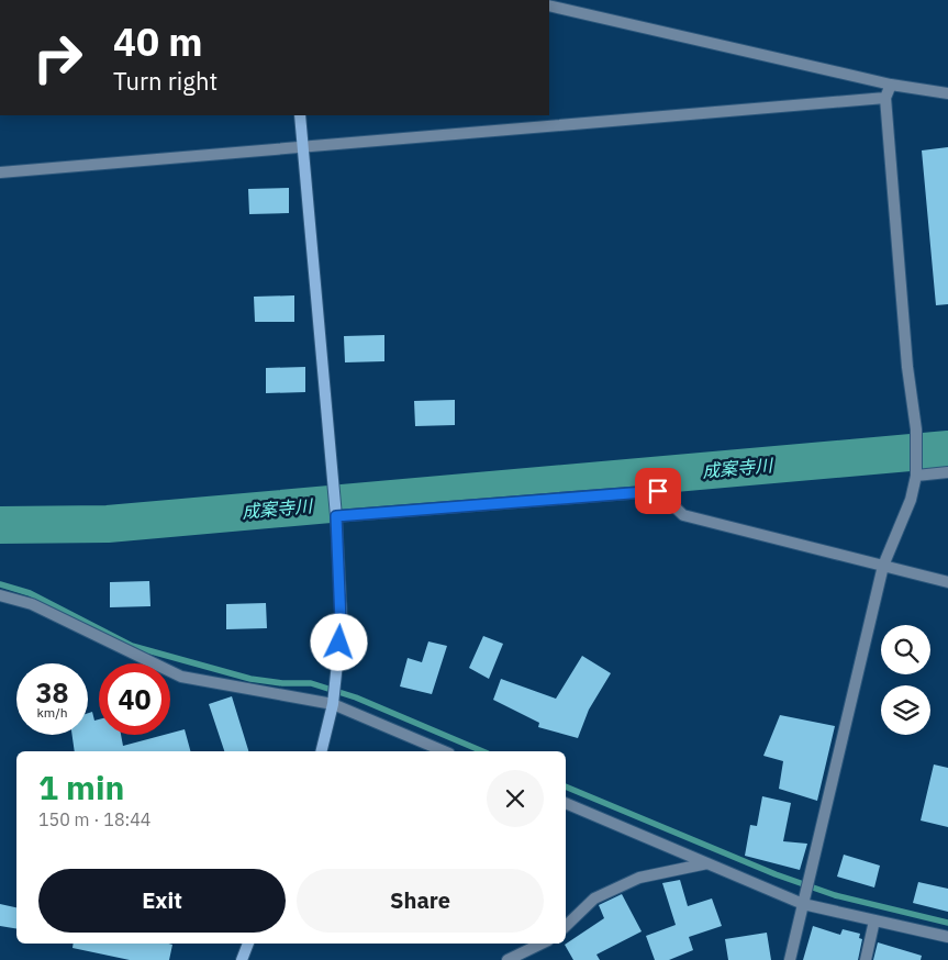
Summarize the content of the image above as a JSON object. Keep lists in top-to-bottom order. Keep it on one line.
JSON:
{"water":["成案寺川"],"page":{"turn":["40 m","Turn right"],"speed":"38 km/h","limit":"40","heading":["1 min","150 m · 18:44"],"buttons":["Exit","Share"]}}
